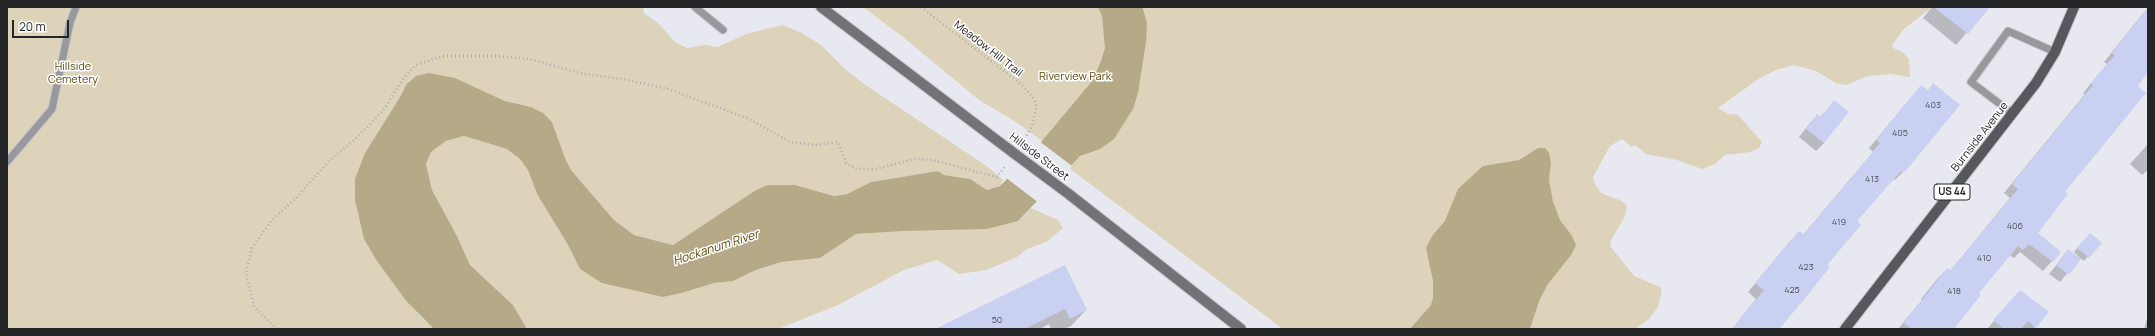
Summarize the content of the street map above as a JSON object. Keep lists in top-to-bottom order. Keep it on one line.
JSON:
{"streets":{"main road":["Burnside Avenue","Hillside Street","US 44"],"path":["Meadow Hill Trail"]},"water":["Hockanum River"],"parks":["Hillside Cemetery","Riverview Park"],"house_numbers":["403","405","413","419","406","410","423","425","418","50"],"scale_bar":"20 m"}
